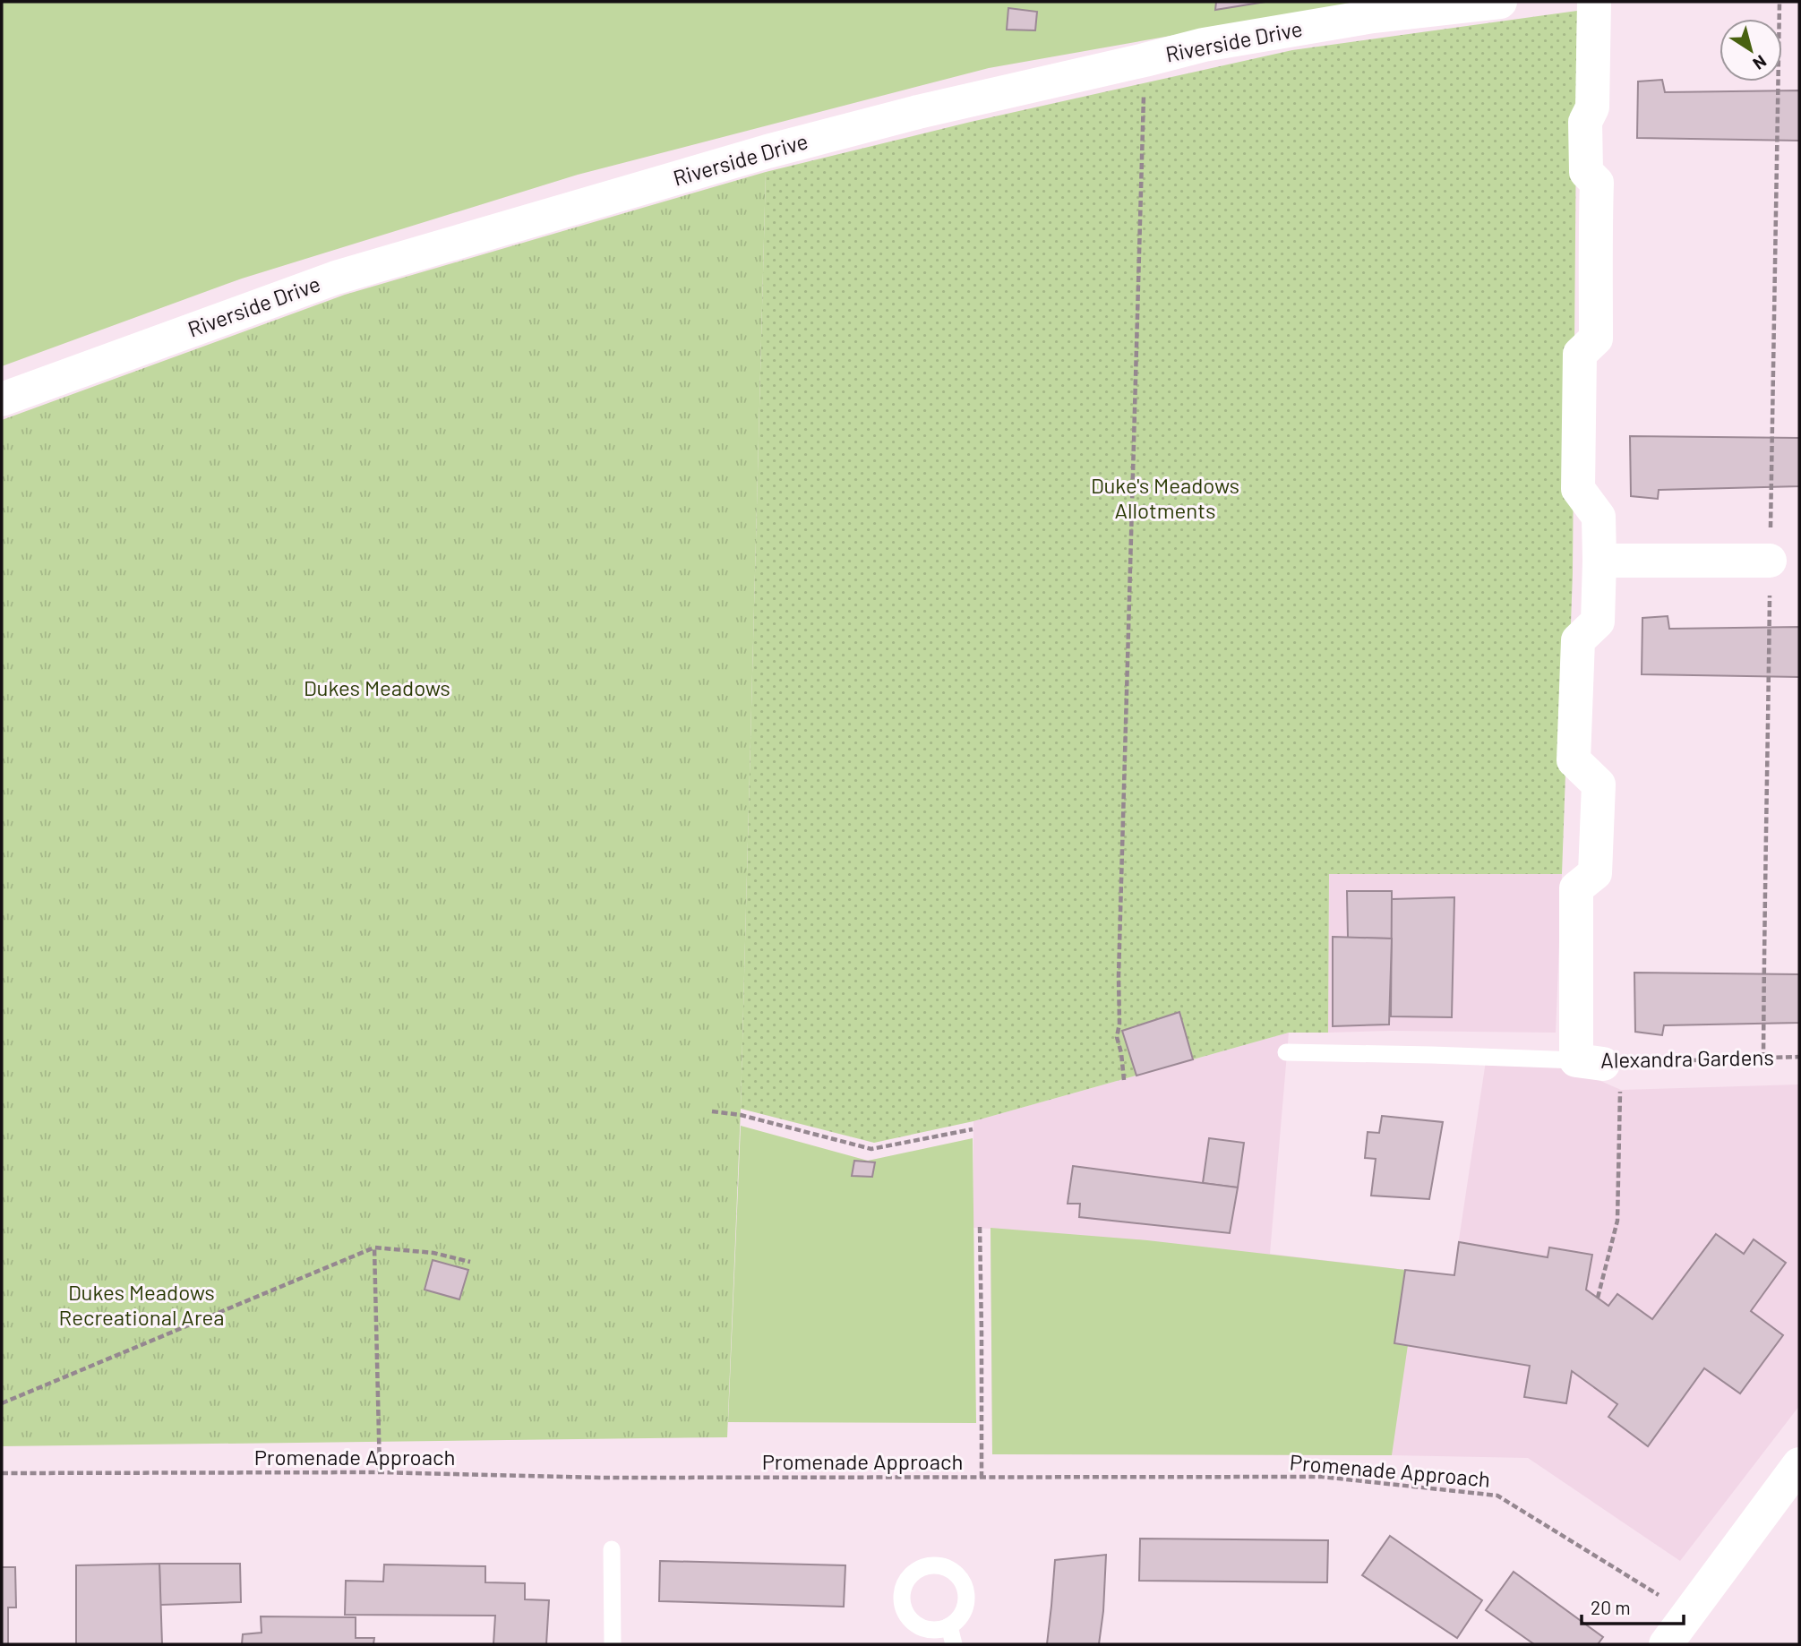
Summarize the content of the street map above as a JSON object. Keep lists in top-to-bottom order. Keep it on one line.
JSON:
{"streets":{"street":["Riverside Drive","Alexandra Gardens"],"path":["Promenade Approach"]},"parks":["Duke's Meadows Allotments","Dukes Meadows","Dukes Meadows Recreational Area"],"scale_bar":"20 m","north":"bottom right"}
